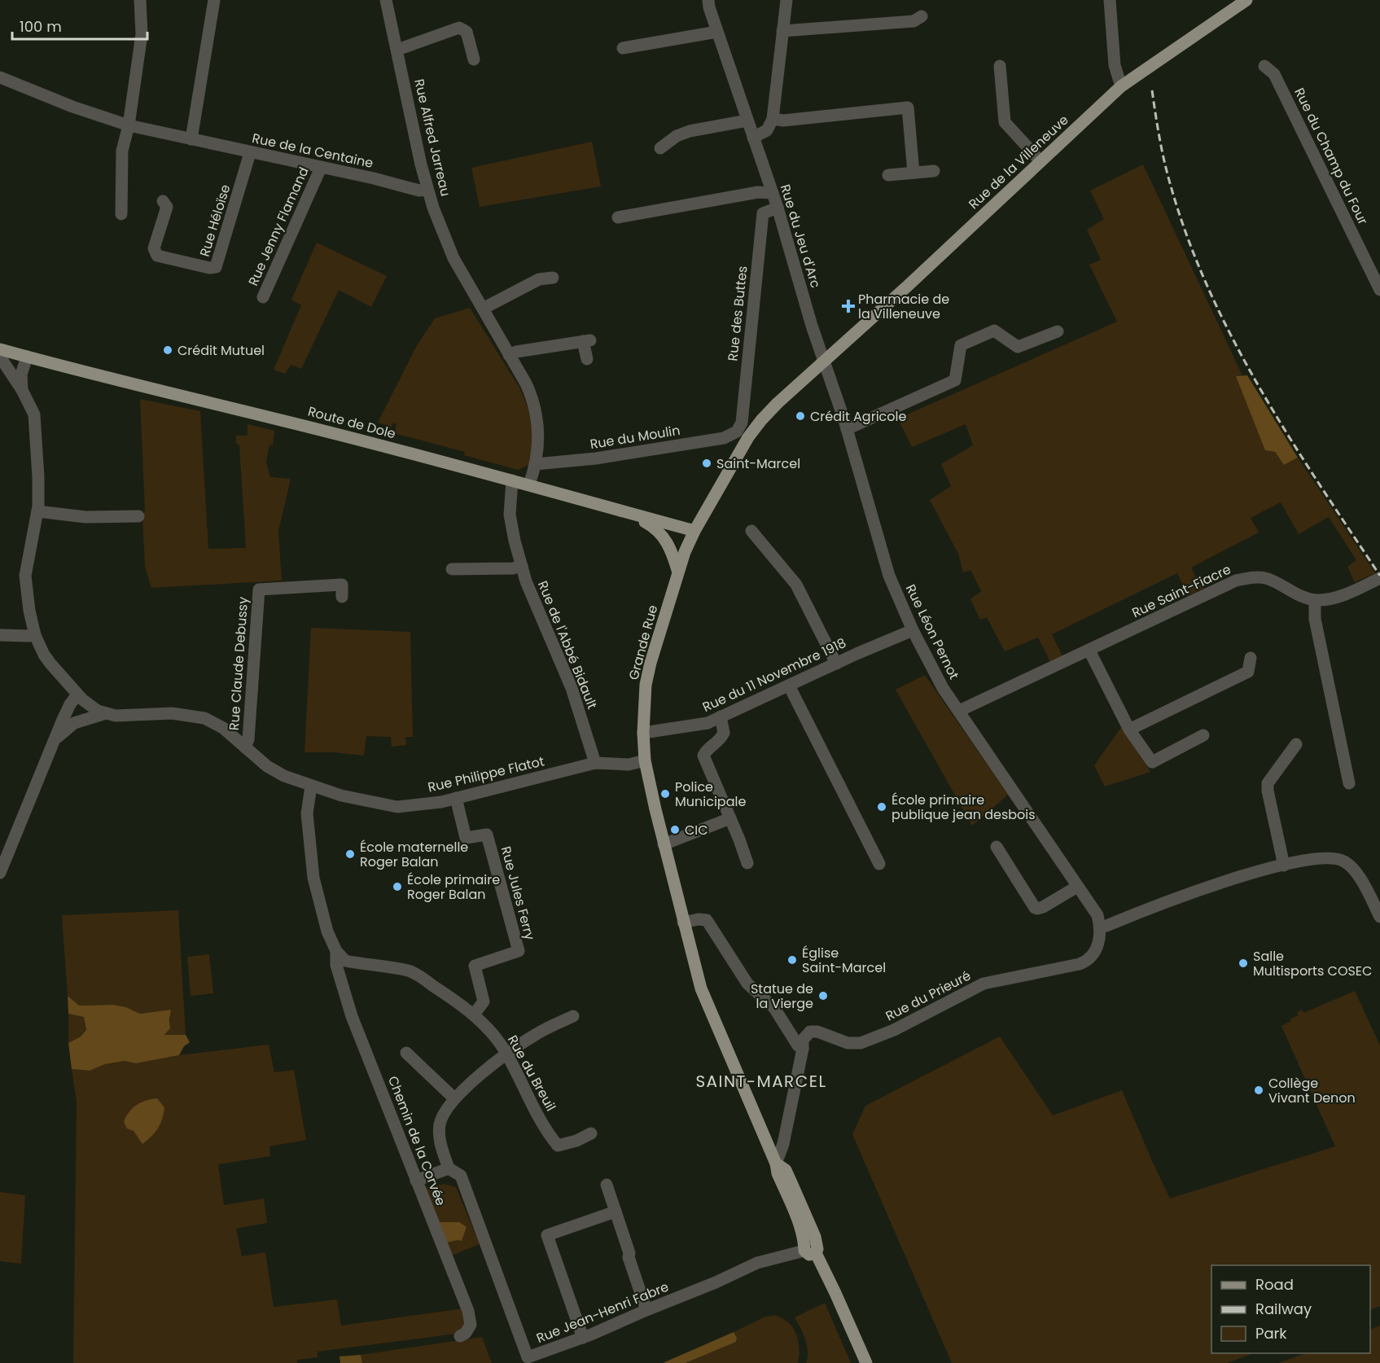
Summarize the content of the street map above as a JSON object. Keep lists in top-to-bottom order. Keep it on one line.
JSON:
{"streets":{"main road":["Rue de la Villeneuve","Route de Dole","Grande Rue"],"street":["Rue Alfred Jarreau","Rue de la Centaine","Rue du Champ du Four","Rue Héloïse","Rue Jenny Flamand","Rue du Jeu d'Arc","Rue des Buttes","Rue du Moulin","Rue Saint-Fiacre","Rue Léon Pernot","Rue de l'Abbé Bidault","Rue Claude Debussy","Rue du 11 Novembre 1918","Rue Philippe Flatot","Rue Jules Ferry","Rue du Prieuré","Rue du Breuil","Chemin de la Corvée","Rue Jean-Henri Fabre"]},"crossings":[["Rue Alfred Jarreau","Rue de la Centaine"],["Rue Alfred Jarreau","Route de Dole"],["Rue Alfred Jarreau","Rue du Moulin"],["Rue de la Centaine","Rue Héloïse"],["Rue de la Centaine","Rue Jenny Flamand"],["Rue de la Villeneuve","Rue du Jeu d'Arc"],["Rue de la Villeneuve","Rue Léon Pernot"],["Rue de la Villeneuve","Grande Rue"],["Rue du Jeu d'Arc","Rue des Buttes"],["Rue du Jeu d'Arc","Rue Léon Pernot"],["Rue du Jeu d'Arc","Grande Rue"],["Rue des Buttes","Rue du Moulin"],["Route de Dole","Grande Rue"],["Route de Dole","Rue de l'Abbé Bidault"],["Rue Saint-Fiacre","Rue Léon Pernot"],["Rue Léon Pernot","Grande Rue"],["Rue Léon Pernot","Rue du 11 Novembre 1918"],["Rue Léon Pernot","Rue du Prieuré"],["Grande Rue","Rue du 11 Novembre 1918"],["Grande Rue","Rue Philippe Flatot"],["Grande Rue","Rue Jean-Henri Fabre"],["Rue de l'Abbé Bidault","Rue Philippe Flatot"],["Rue Claude Debussy","Rue Philippe Flatot"],["Rue Philippe Flatot","Rue Jules Ferry"],["Rue Jules Ferry","Rue du Breuil"],["Rue du Breuil","Chemin de la Corvée"]],"districts":["SAINT-MARCEL"],"places":{"health":["Pharmacie de la Villeneuve"],"other":["Crédit Mutuel","Crédit Agricole","Saint-Marcel","Police Municipale","École primaire publique jean desbois","CIC","École maternelle Roger Balan","École primaire Roger Balan","Église Saint-Marcel","Salle Multisports COSEC","Statue de la Vierge","Collège Vivant Denon"]},"legend":["Road","Railway","Park"],"scale_bar":"100 m"}
